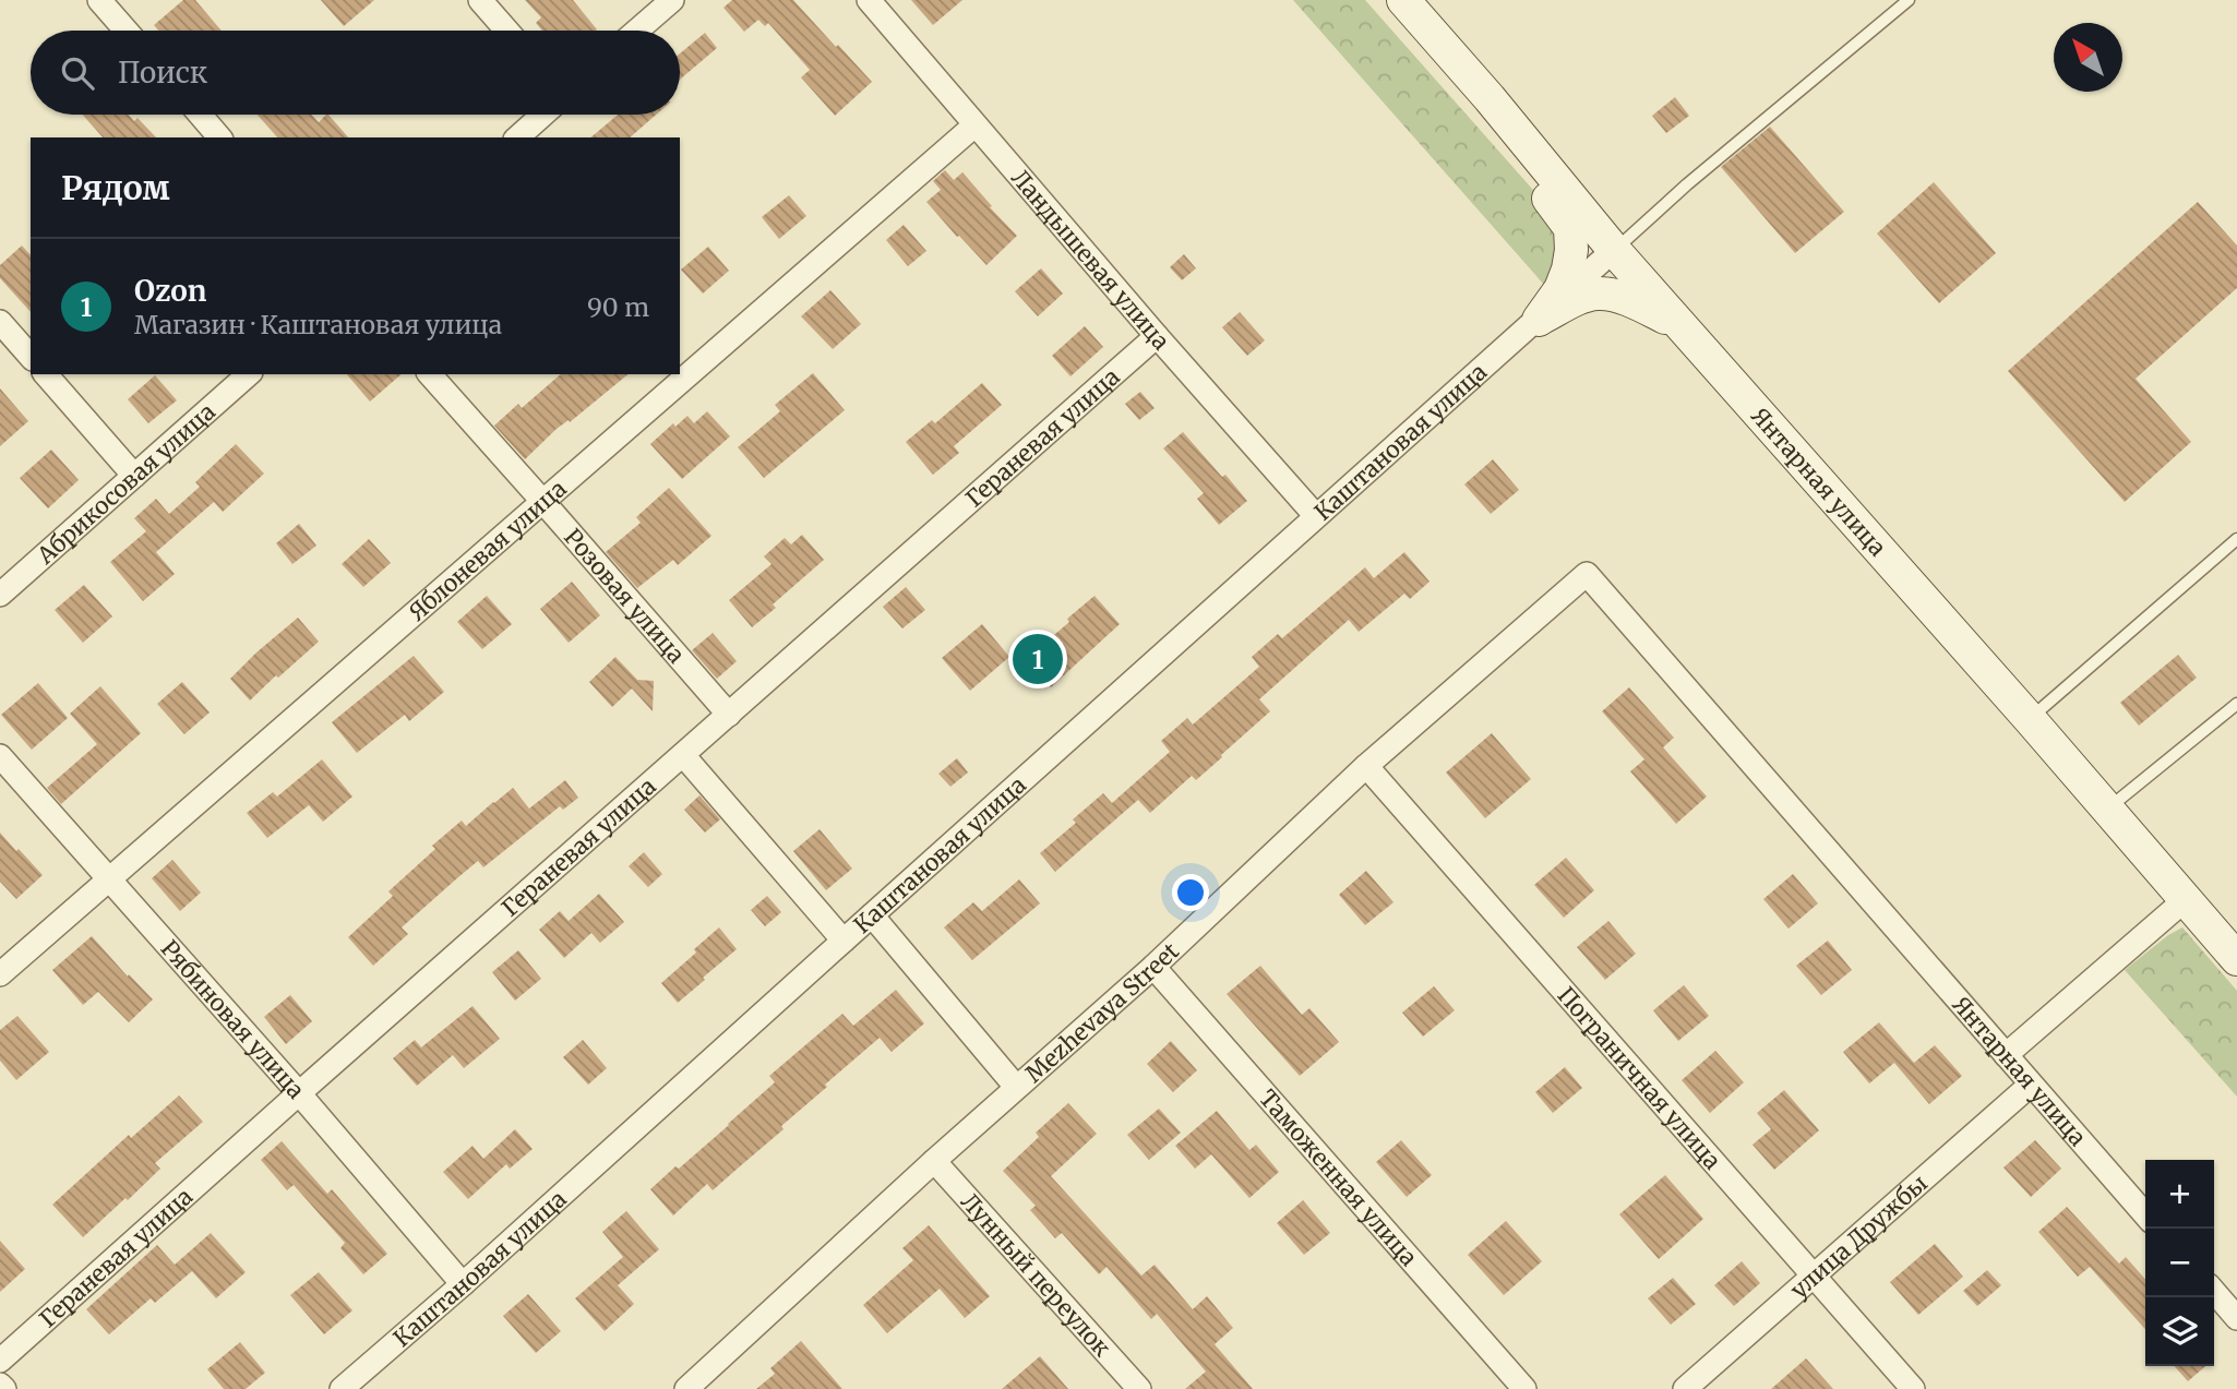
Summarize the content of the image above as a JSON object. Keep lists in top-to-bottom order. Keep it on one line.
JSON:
{"streets":{"street":["Ландышевая улица","Гераневая улица","Каштановая улица","Янтарная улица","Абрикосовая улица","Яблоневая улица","Розовая улица","Mezhevaya Street","Рябиновая улица","Пограничная улица","Таможенная улица","улица Дружбы","Лунный переулок"]},"crossings":[["Ландышевая улица","Гераневая улица"],["Ландышевая улица","Каштановая улица"],["Ландышевая улица","Яблоневая улица"],["Гераневая улица","Розовая улица"],["Гераневая улица","Рябиновая улица"],["Каштановая улица","Янтарная улица"],["Каштановая улица","Рябиновая улица"],["Янтарная улица","Mezhevaya Street"],["Янтарная улица","улица Дружбы"],["Яблоневая улица","Розовая улица"],["Яблоневая улица","Рябиновая улица"],["Mezhevaya Street","Пограничная улица"],["Mezhevaya Street","Таможенная улица"],["Mezhevaya Street","Лунный переулок"],["Пограничная улица","улица Дружбы"]],"north":"top left","page":{"search":"Поиск","heading":"Рядом","list":[{"mark":"1","name":"Ozon","note":"Магазин · Каштановая улица","value":"90 m"}],"pins":"1","map_buttons":["+","−"]}}
